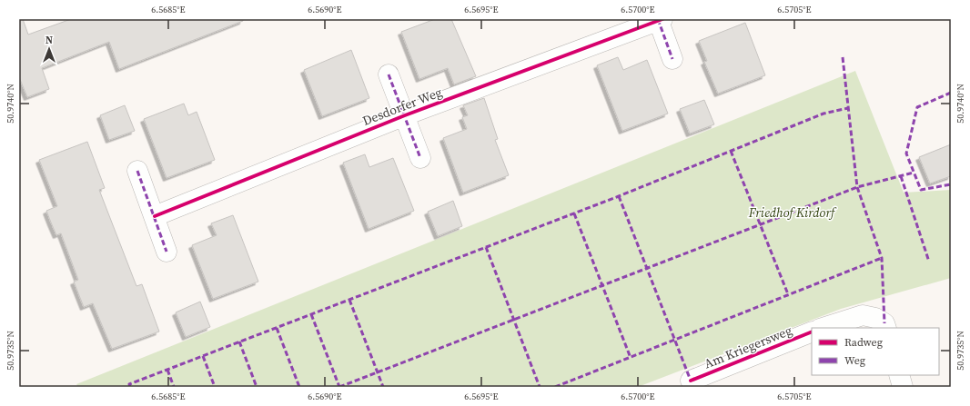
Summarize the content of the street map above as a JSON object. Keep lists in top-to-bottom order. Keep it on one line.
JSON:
{"streets":{"street":["Desdorfer Weg","Am Kriegersweg"]},"parks":["Friedhof Kirdorf"],"legend":["Radweg","Weg"],"north":"top","coordinates":["6.5685°E","6.5690°E","6.5695°E","6.5700°E","6.5705°E","50.9740°N","50.9735°N"]}
